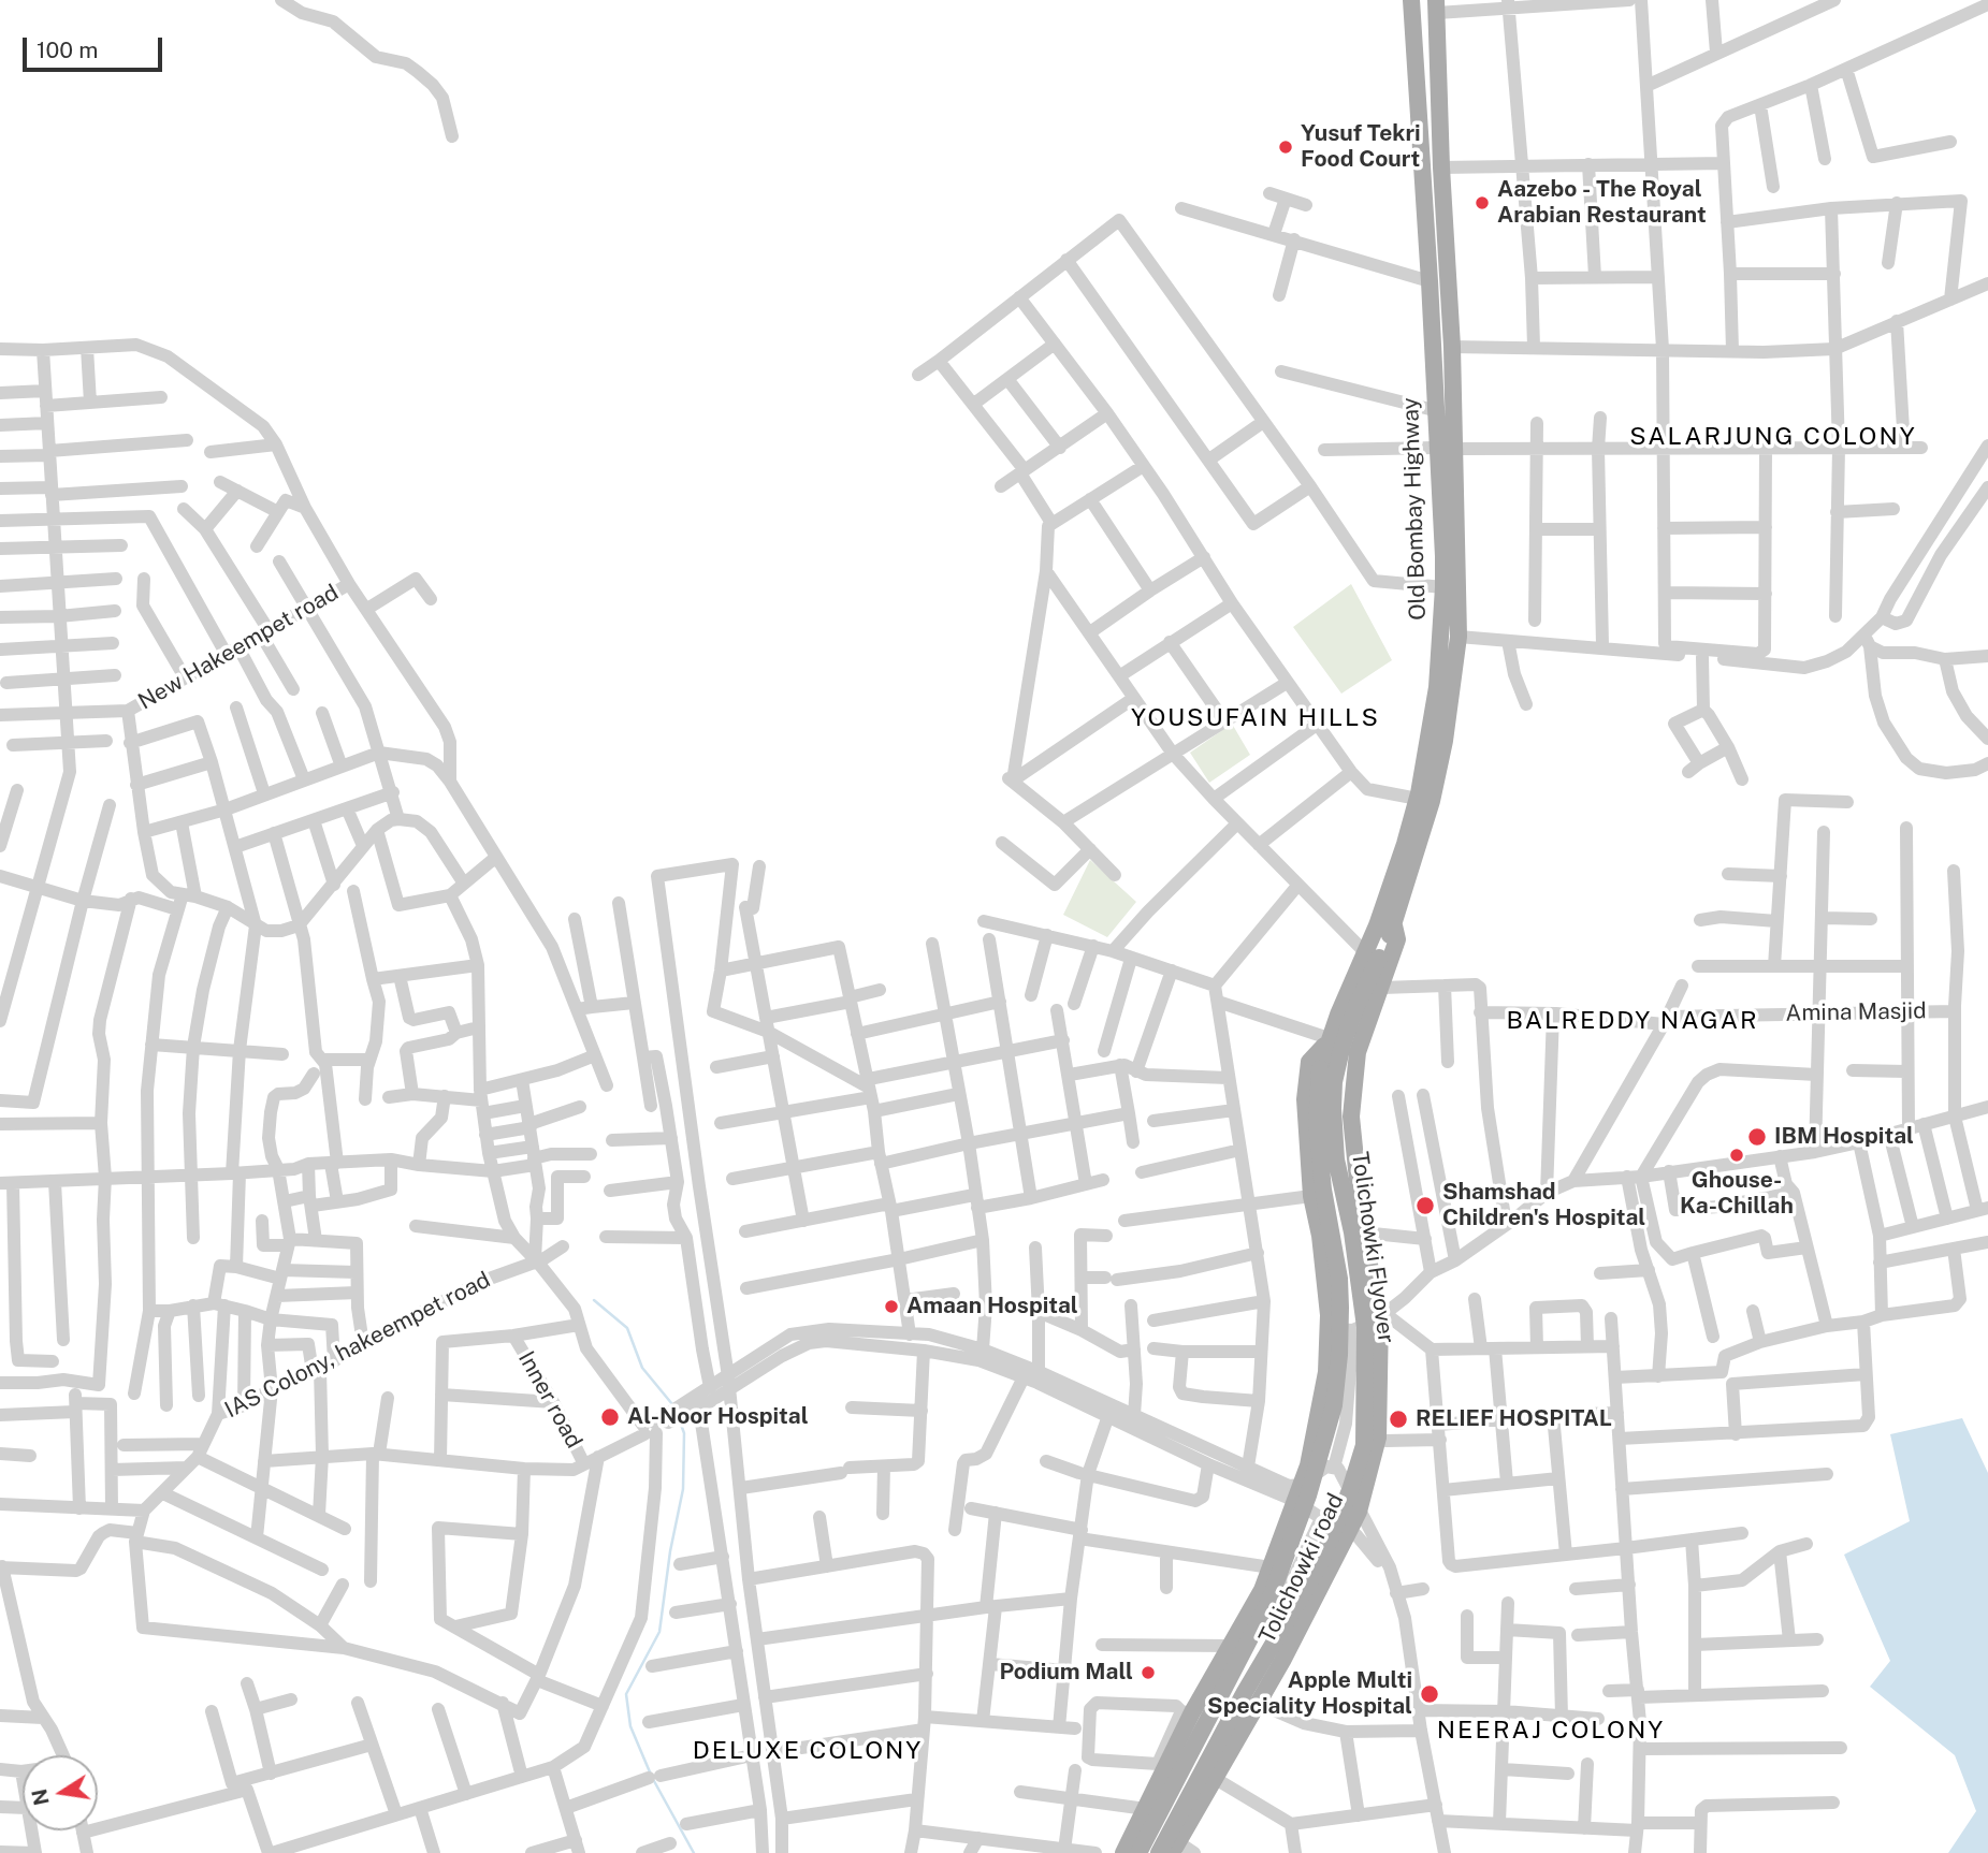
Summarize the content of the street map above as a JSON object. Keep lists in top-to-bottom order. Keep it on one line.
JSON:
{"streets":{"main road":["Old Bombay Highway","Tolichowki Flyover","Tolichowki road"],"street":["New Hakeempet road","Amina Masjid","IAS Colony, hakeempet road","Inner road"]},"crossings":[["Old Bombay Highway","Tolichowki Flyover"],["Old Bombay Highway","Tolichowki road"],["Tolichowki Flyover","Tolichowki road"]],"districts":["SALARJUNG COLONY","YOUSUFAIN HILLS","BALREDDY NAGAR","NEERAJ COLONY","DELUXE COLONY"],"places":["Yusuf Tekri Food Court","Aazebo - The Royal Arabian Restaurant","IBM Hospital","Ghouse- Ka-Chillah","Shamshad Children's Hospital","Amaan Hospital","Al-Noor Hospital","RELIEF HOSPITAL","Podium Mall","Apple Multi Speciality Hospital"],"scale_bar":"100 m","north":"left"}
